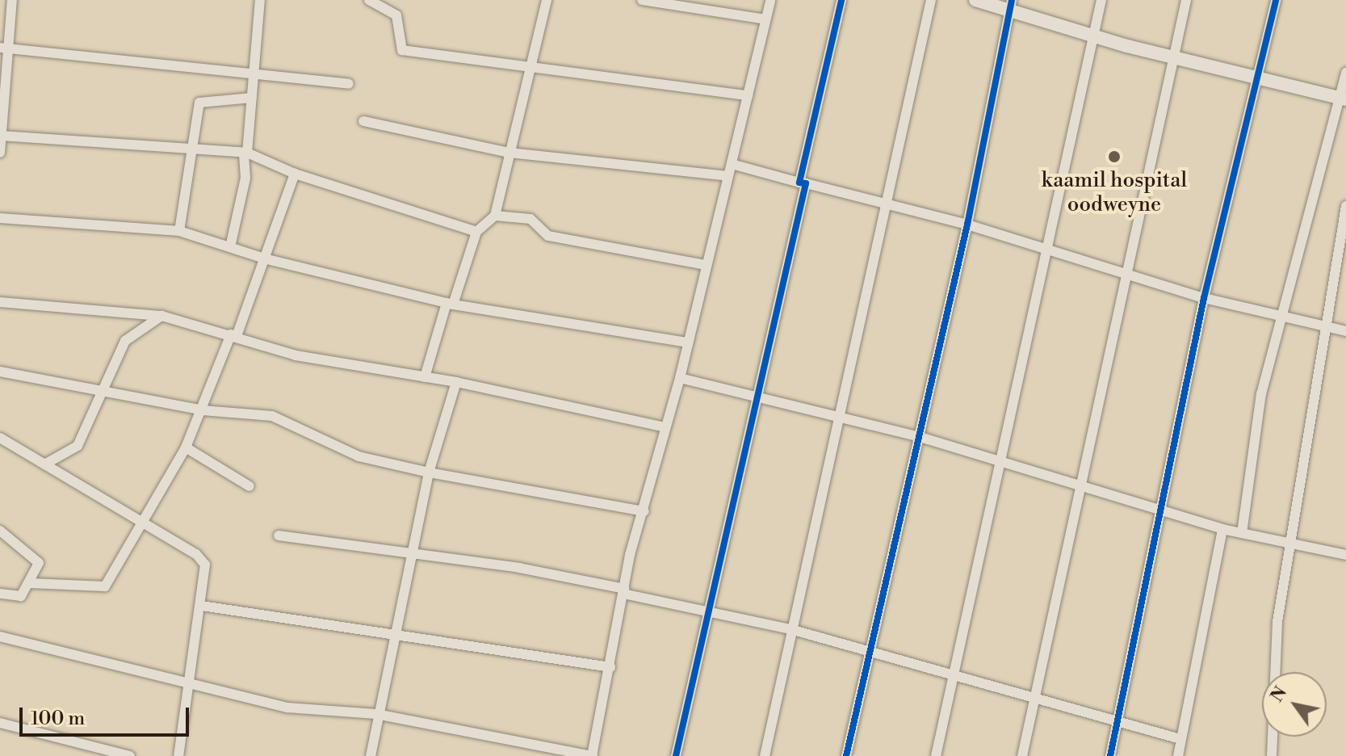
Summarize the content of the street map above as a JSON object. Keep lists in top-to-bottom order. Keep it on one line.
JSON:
{"places":["kaamil hospital oodweyne"],"scale_bar":"100 m","north":"top left"}
